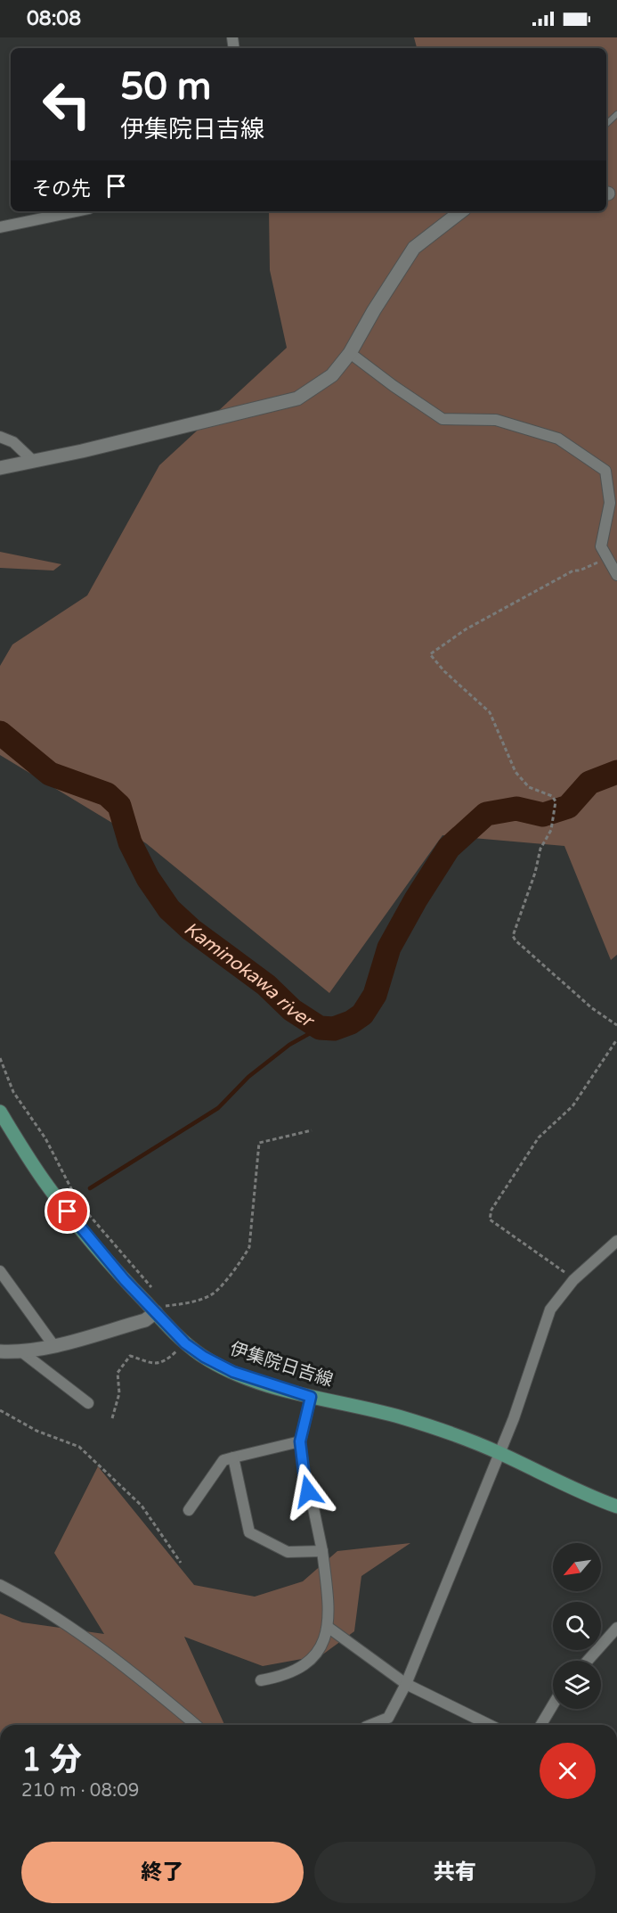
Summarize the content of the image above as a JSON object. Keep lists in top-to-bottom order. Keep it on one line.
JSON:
{"streets":{"main road":["伊集院日吉線"]},"water":["Kaminokawa river"],"north":"bottom left","page":{"status":"08:08","turn":["50 m","伊集院日吉線"],"then":"その先","heading":["1 分","210 m · 08:09"],"buttons":["終了","共有"]}}
